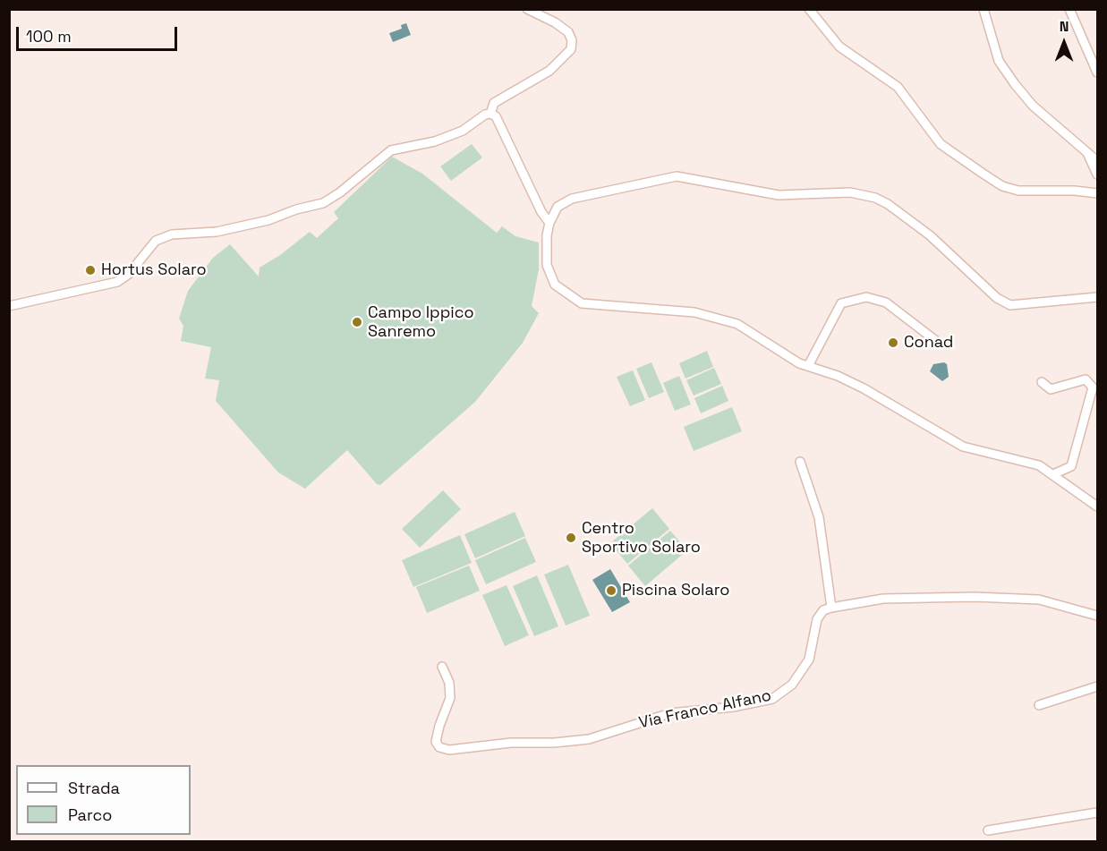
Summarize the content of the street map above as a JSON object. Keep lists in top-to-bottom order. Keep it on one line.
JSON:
{"streets":{"street":["Via Franco Alfano"]},"places":["Hortus Solaro","Campo Ippico Sanremo","Conad","Centro Sportivo Solaro","Piscina Solaro"],"legend":["Strada","Parco"],"scale_bar":"100 m","north":"top"}
